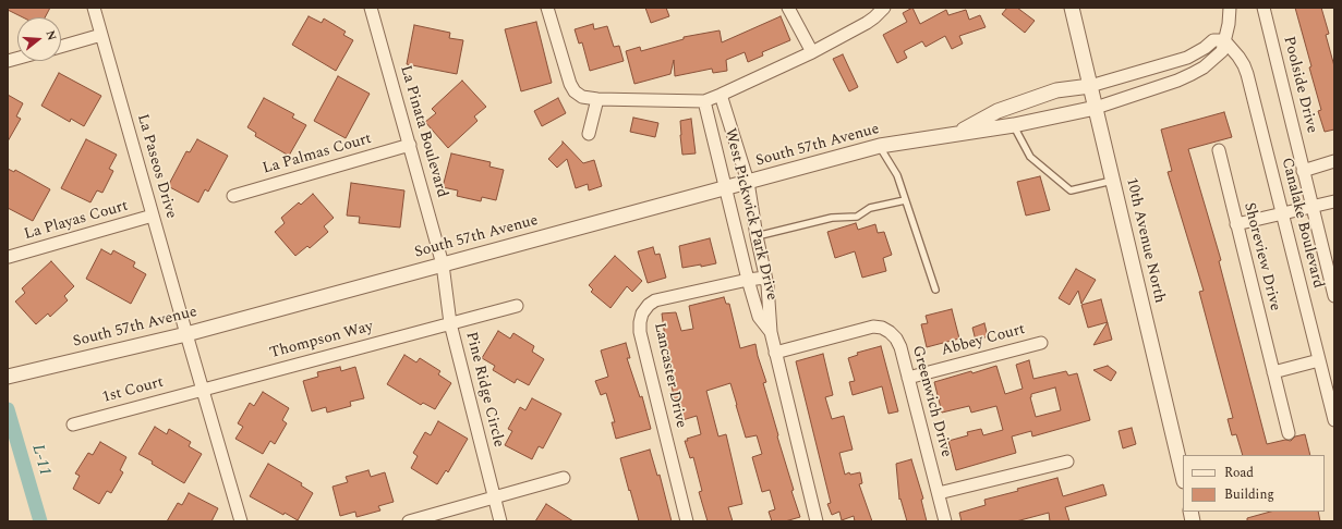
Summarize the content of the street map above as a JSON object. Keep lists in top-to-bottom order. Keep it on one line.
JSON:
{"streets":{"street":["Poolside Drive","La Pinata Boulevard","South 57th Avenue","La Palmas Court","La Paseos Drive","West Pickwick Park Drive","La Playas Court","Canalake Boulevard","10th Avenue North","Shoreview Drive","Thompson Way","Abbey Court","Lancaster Drive","Pine Ridge Circle","1st Court","Greenwich Drive"]},"crossings":[["La Pinata Boulevard","South 57th Avenue"],["La Pinata Boulevard","La Palmas Court"],["La Pinata Boulevard","Pine Ridge Circle"],["South 57th Avenue","La Paseos Drive"],["South 57th Avenue","West Pickwick Park Drive"],["South 57th Avenue","Canalake Boulevard"],["South 57th Avenue","10th Avenue North"],["South 57th Avenue","Pine Ridge Circle"],["La Paseos Drive","La Playas Court"],["West Pickwick Park Drive","Lancaster Drive"],["West Pickwick Park Drive","Greenwich Drive"],["Thompson Way","Pine Ridge Circle"],["Thompson Way","1st Court"],["Abbey Court","Greenwich Drive"]],"water":["L-11"],"legend":["Road","Building"],"north":"right"}
